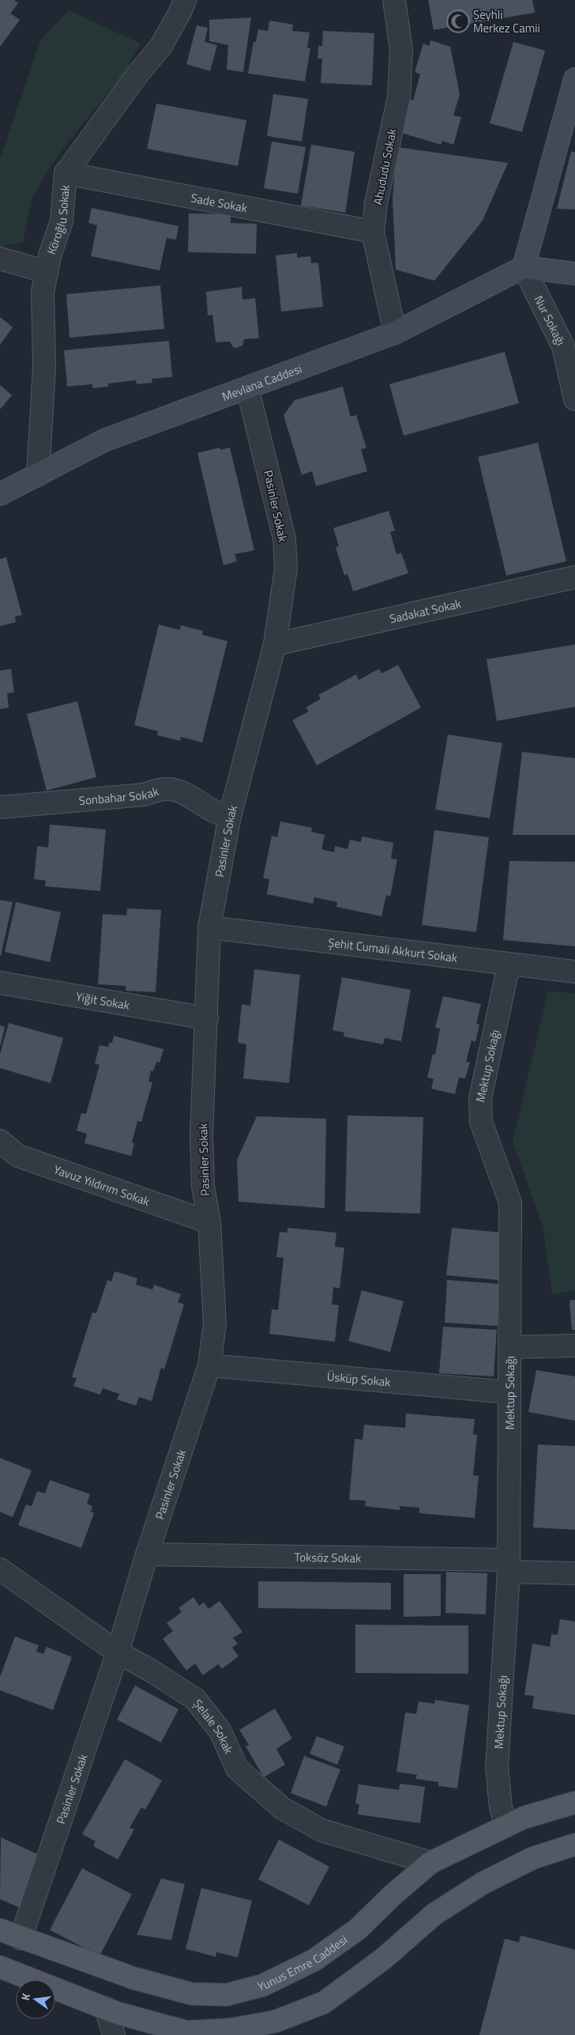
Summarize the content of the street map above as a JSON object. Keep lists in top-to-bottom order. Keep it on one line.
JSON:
{"streets":{"main road":["Yunus Emre Caddesi"],"street":["Ahududu Sokak","Sade Sokak","Köroğlu Sokak","Nur Sokağı","Mevlana Caddesi","Pasinler Sokak","Sadakat Sokak","Sonbahar Sokak","Şehit Cumali Akkurt Sokak","Yiğit Sokak","Mektup Sokağı","Yavuz Yıldırım Sokak","Üsküp Sokak","Toksöz Sokak","Şelale Sokak"]},"crossings":[["Ahududu Sokak","Sade Sokak"],["Ahududu Sokak","Mevlana Caddesi"],["Sade Sokak","Köroğlu Sokak"],["Köroğlu Sokak","Mevlana Caddesi"],["Nur Sokağı","Mevlana Caddesi"],["Mevlana Caddesi","Pasinler Sokak"],["Pasinler Sokak","Sadakat Sokak"],["Pasinler Sokak","Sonbahar Sokak"],["Pasinler Sokak","Şehit Cumali Akkurt Sokak"],["Pasinler Sokak","Yiğit Sokak"],["Pasinler Sokak","Yavuz Yıldırım Sokak"],["Pasinler Sokak","Üsküp Sokak"],["Pasinler Sokak","Toksöz Sokak"],["Pasinler Sokak","Şelale Sokak"],["Pasinler Sokak","Yunus Emre Caddesi"],["Şehit Cumali Akkurt Sokak","Mektup Sokağı"],["Mektup Sokağı","Üsküp Sokak"],["Mektup Sokağı","Toksöz Sokak"],["Mektup Sokağı","Yunus Emre Caddesi"],["Şelale Sokak","Yunus Emre Caddesi"]],"places":{"mosque":["Şeyhli Merkez Camii"]},"north":"left"}
